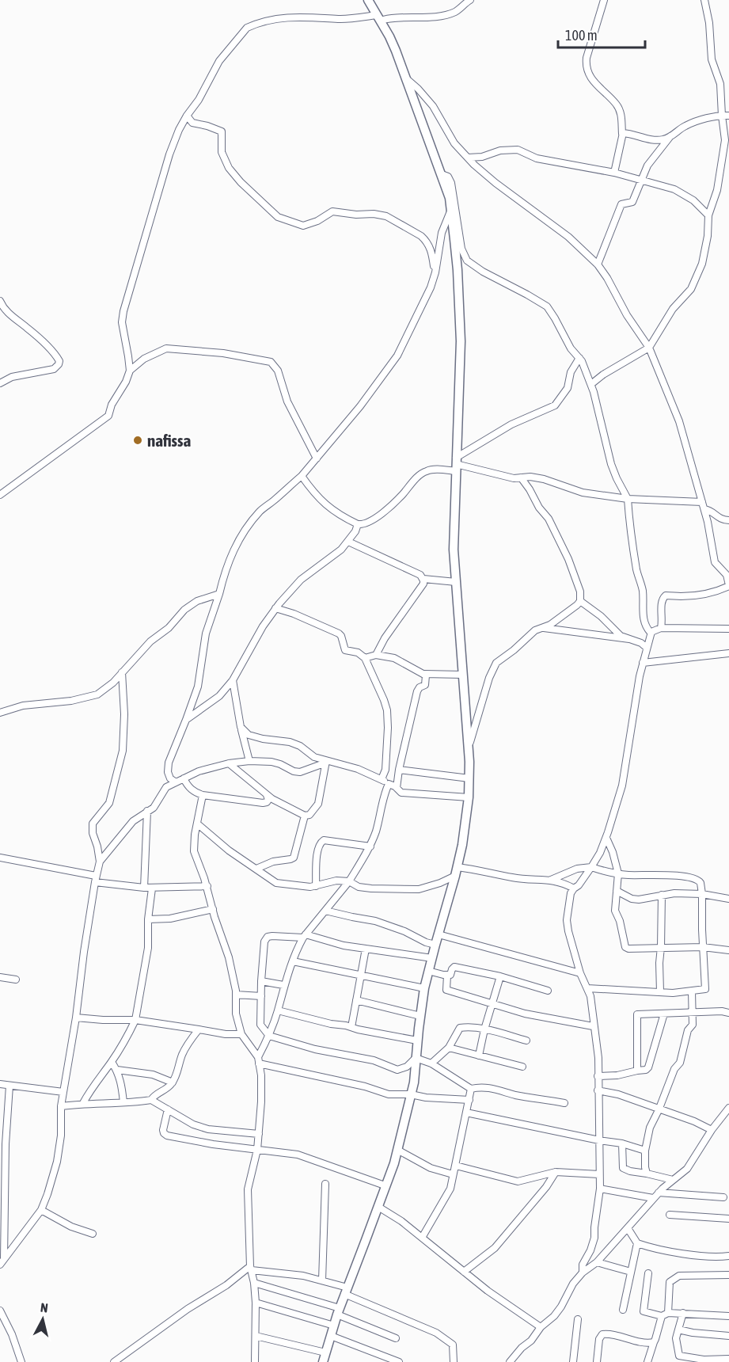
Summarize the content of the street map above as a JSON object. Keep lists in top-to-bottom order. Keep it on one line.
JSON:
{"places":["nafissa"],"scale_bar":"100 m","north":"top"}
